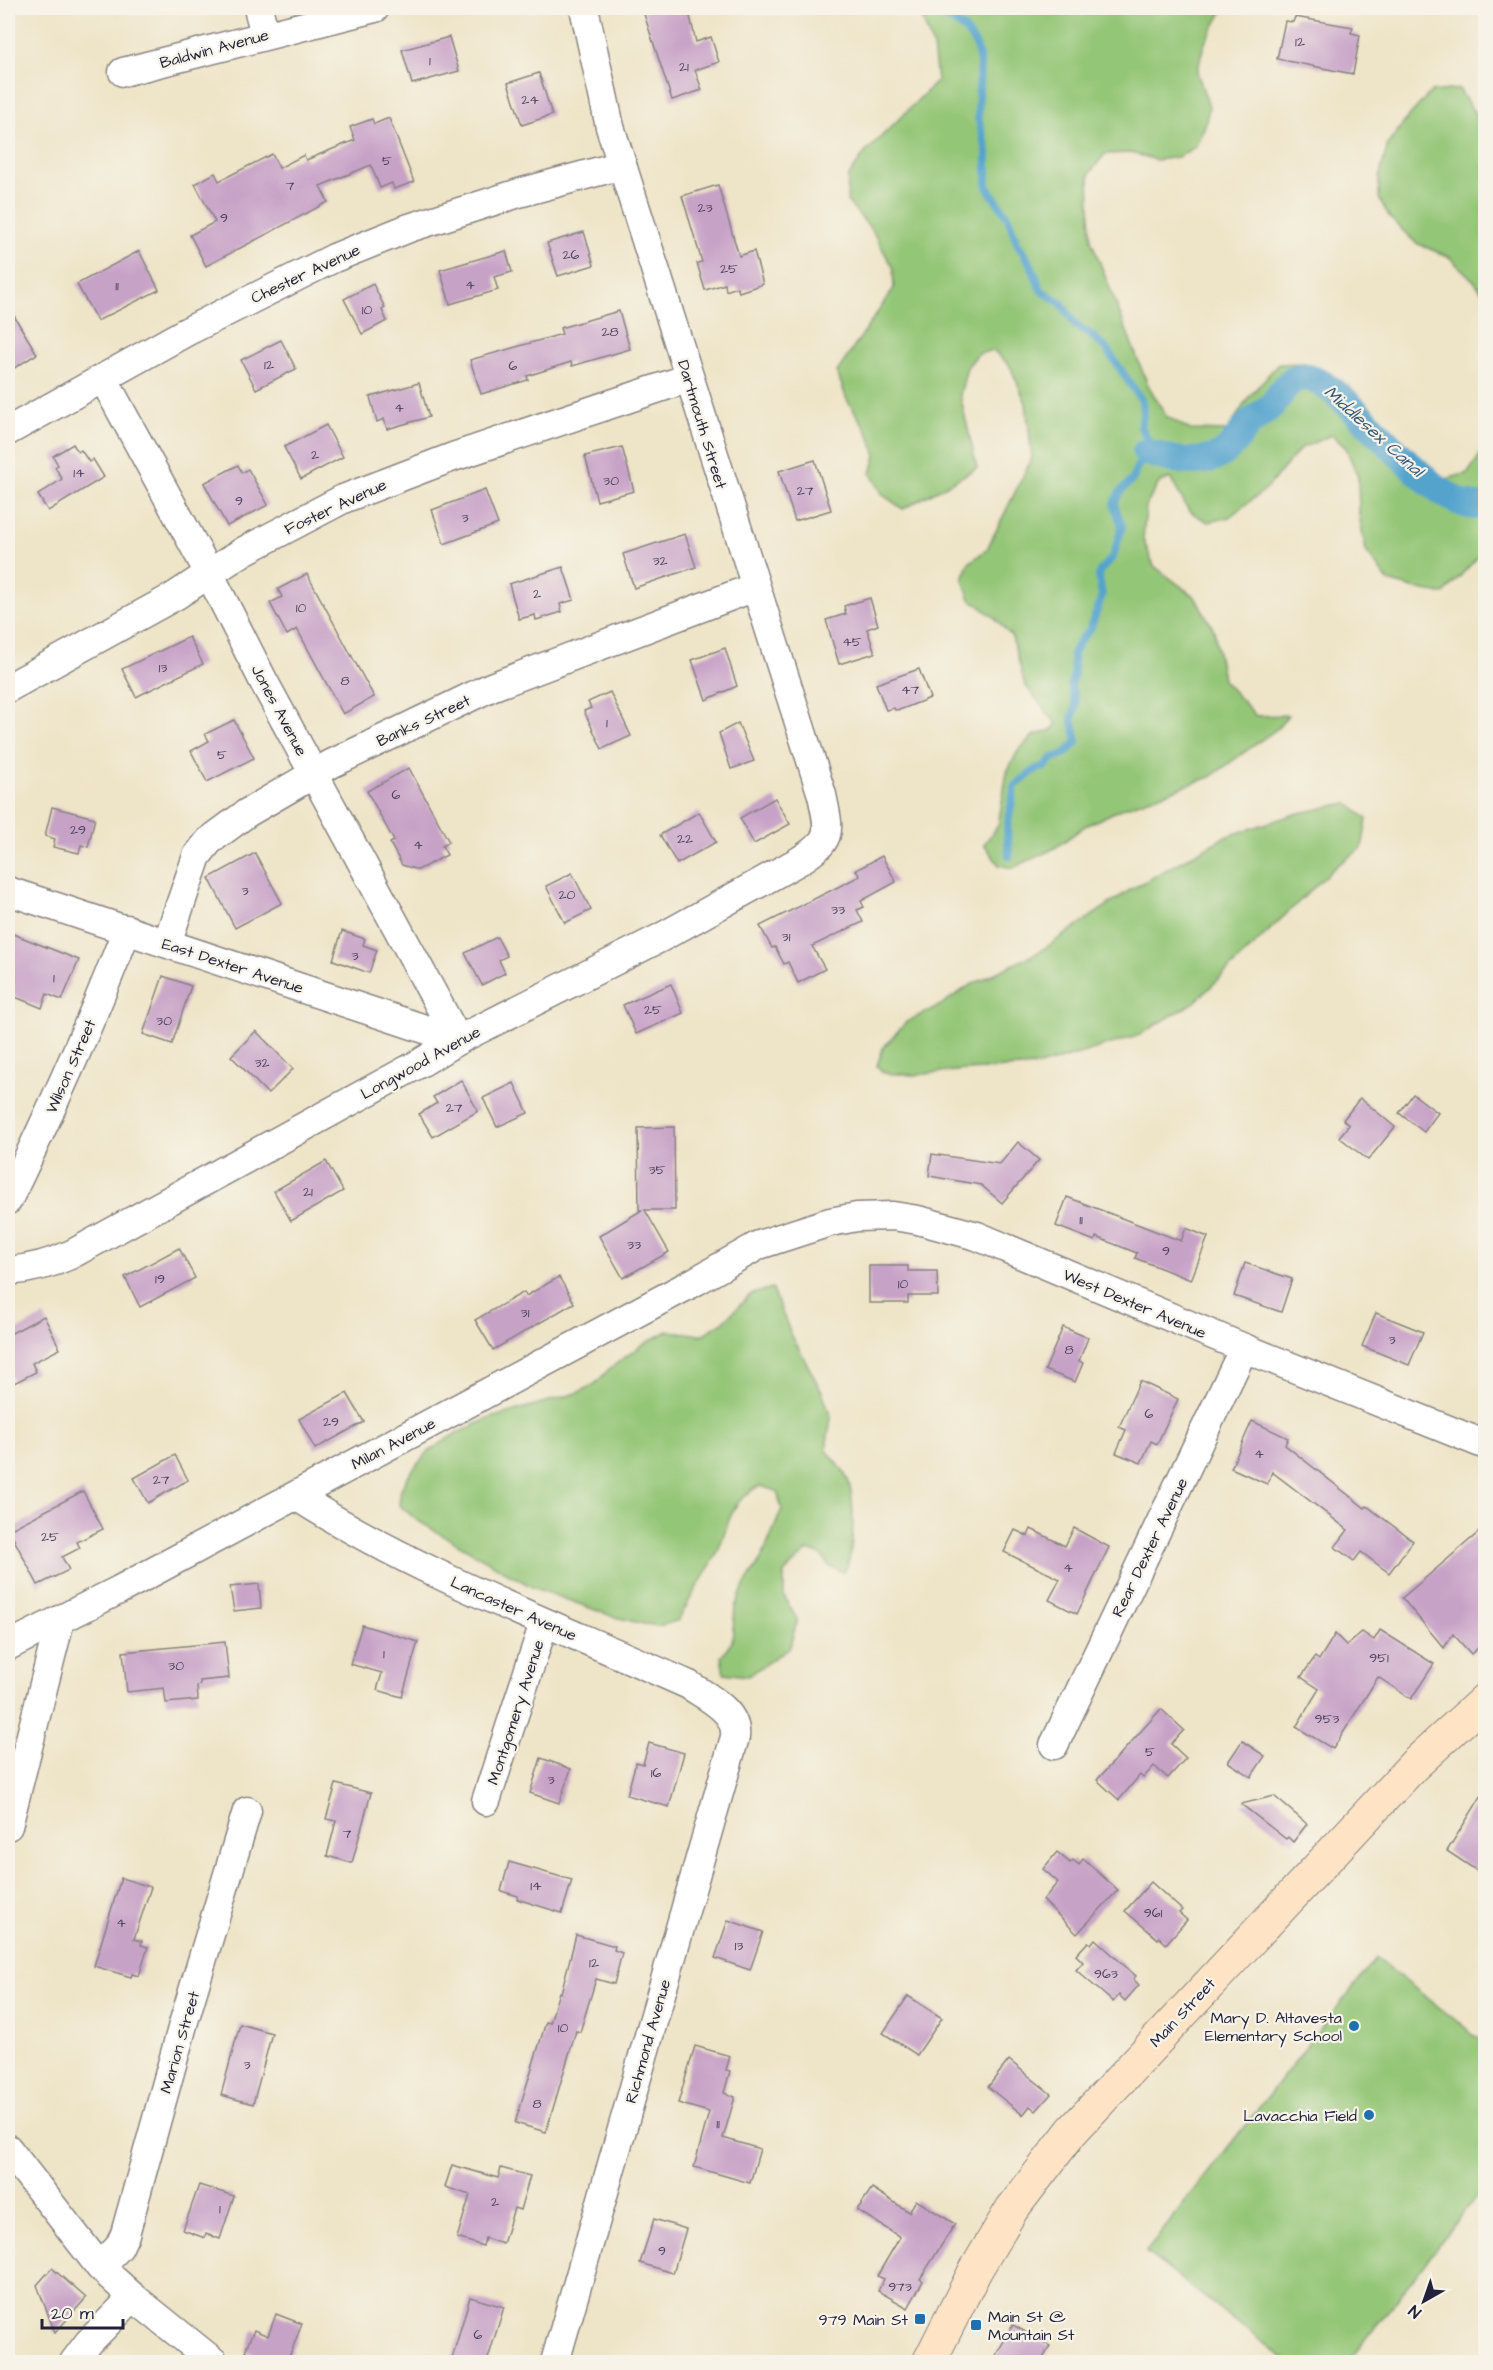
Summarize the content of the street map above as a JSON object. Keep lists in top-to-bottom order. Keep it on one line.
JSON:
{"streets":{"main road":["Main Street"],"street":["Baldwin Avenue","Chester Avenue","Dartmouth Street","Foster Avenue","Jones Avenue","Banks Street","East Dexter Avenue","Longwood Avenue","Wilson Street","West Dexter Avenue","Milan Avenue","Rear Dexter Avenue","Lancaster Avenue","Montgomery Avenue","Richmond Avenue","Marion Street"]},"crossings":[["Chester Avenue","Dartmouth Street"],["Chester Avenue","Jones Avenue"],["Dartmouth Street","Foster Avenue"],["Dartmouth Street","Banks Street"],["Dartmouth Street","Longwood Avenue"],["Foster Avenue","Jones Avenue"],["Jones Avenue","Banks Street"],["Jones Avenue","East Dexter Avenue"],["Jones Avenue","Longwood Avenue"],["Banks Street","East Dexter Avenue"],["East Dexter Avenue","Longwood Avenue"],["East Dexter Avenue","Wilson Street"],["West Dexter Avenue","Milan Avenue"],["West Dexter Avenue","Rear Dexter Avenue"],["Milan Avenue","Lancaster Avenue"],["Lancaster Avenue","Montgomery Avenue"],["Lancaster Avenue","Richmond Avenue"]],"water":["Middlesex Canal"],"places":{"other":["Mary D. Altavesta Elementary School","Lavacchia Field"],"transit":["979 Main St","Main St @ Mountain St"]},"house_numbers":["12","1","21","24","5","7","23","9","26","25","4","11","10","28","12","6","4","2","14","30","27","9","3","32","2","10","45","13","8","47","1","5","6","29","22","4","3","20","33","31","3","1","25","30","32","27","35","21","11","33","9","19","10","31","3","8","6","29","4","27","25","4","1","951","30","953","5","16","3","7","14","961","4","13","12","963","10","3","8","11","2","1","9","973","6"],"scale_bar":"20 m","north":"bottom left"}
